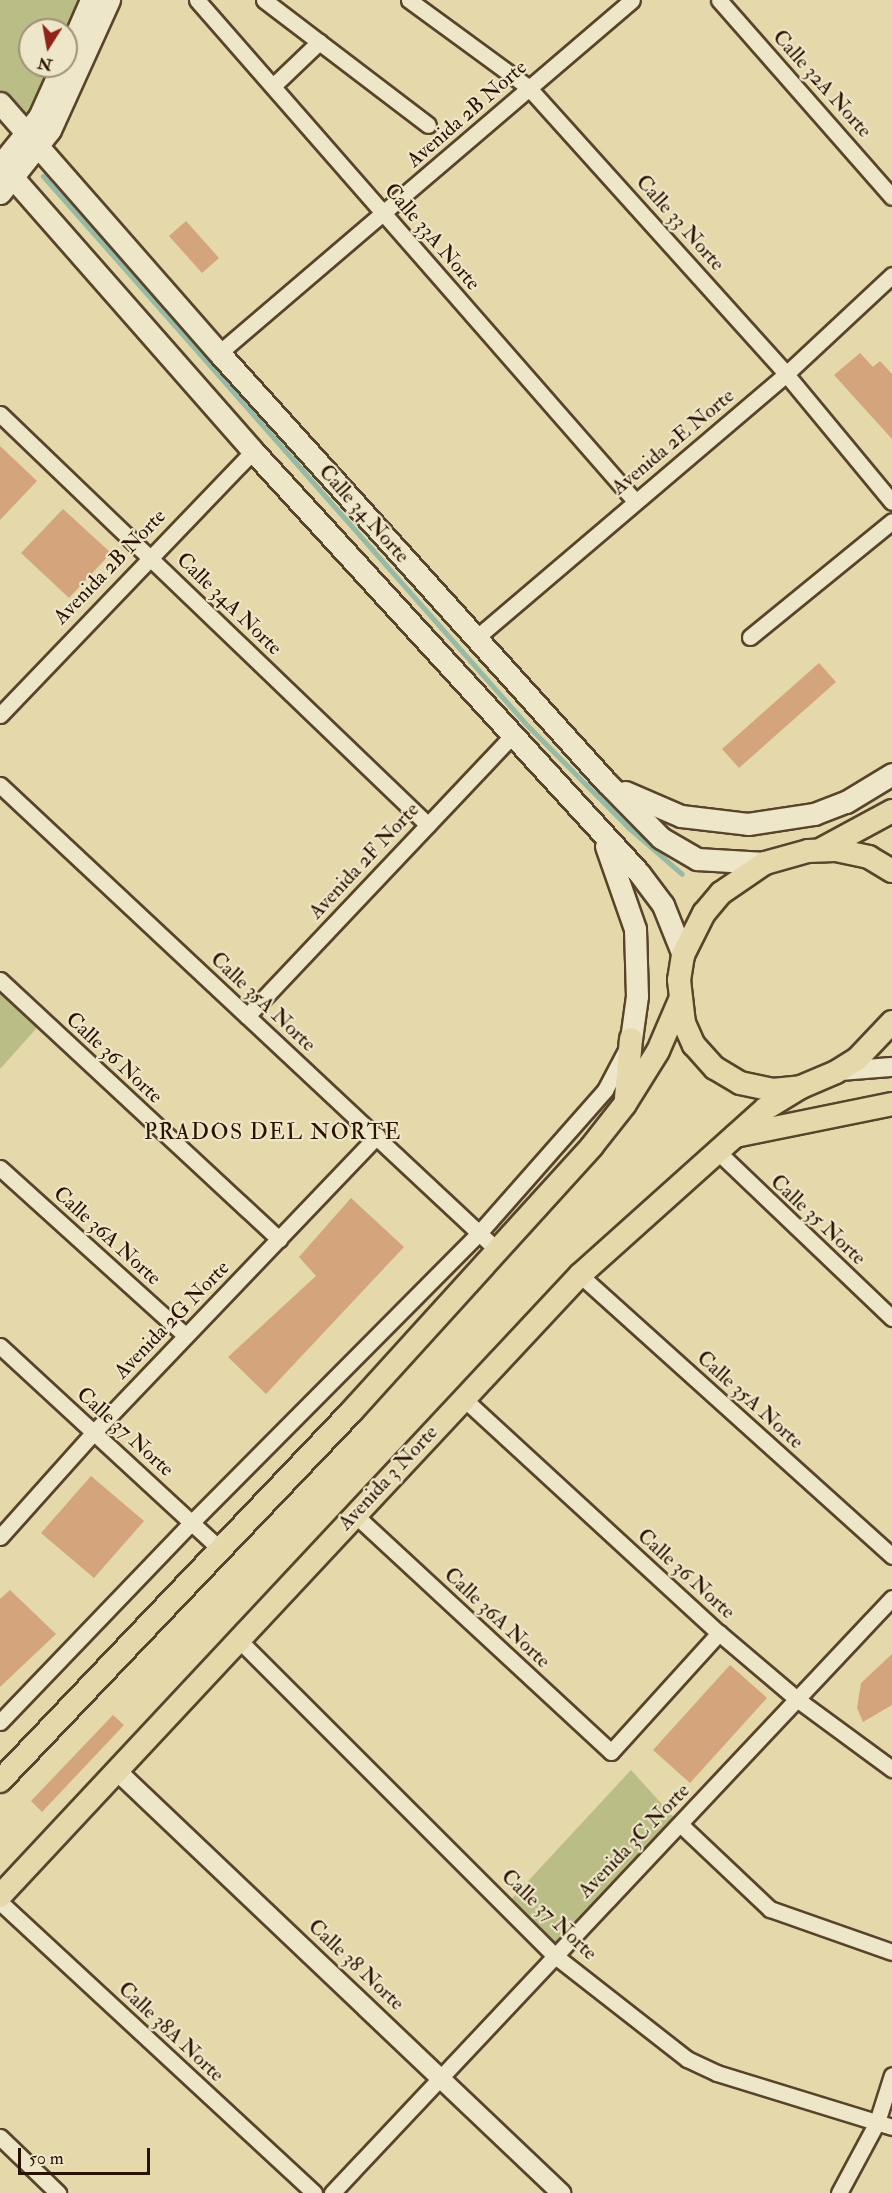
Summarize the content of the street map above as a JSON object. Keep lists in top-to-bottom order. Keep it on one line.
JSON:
{"streets":{"main road":["Calle 34 Norte","Avenida 3 Norte"],"street":["Calle 32A Norte","Avenida 2B Norte","Calle 33 Norte","Calle 33A Norte","Avenida 2E Norte","Calle 34A Norte","Avenida 2F Norte","Calle 35A Norte","Calle 36 Norte","Calle 35 Norte","Calle 36A Norte","Avenida 2G Norte","Calle 37 Norte","Avenida 3C Norte","Calle 38 Norte","Calle 38A Norte"]},"crossings":[["Avenida 2B Norte","Calle 33 Norte"],["Avenida 2B Norte","Calle 33A Norte"],["Avenida 2B Norte","Calle 34 Norte"],["Avenida 2B Norte","Calle 34A Norte"],["Calle 33 Norte","Avenida 2E Norte"],["Calle 33A Norte","Avenida 2E Norte"],["Avenida 2E Norte","Calle 34 Norte"],["Calle 34 Norte","Avenida 2F Norte"],["Calle 34A Norte","Avenida 2F Norte"],["Avenida 2F Norte","Calle 35A Norte"],["Calle 35A Norte","Avenida 2G Norte"],["Calle 35A Norte","Avenida 3 Norte"],["Calle 36 Norte","Calle 36A Norte"],["Calle 36 Norte","Avenida 2G Norte"],["Calle 36 Norte","Avenida 3 Norte"],["Calle 36 Norte","Avenida 3C Norte"],["Calle 35 Norte","Avenida 3 Norte"],["Calle 36A Norte","Avenida 2G Norte"],["Calle 36A Norte","Avenida 3 Norte"],["Avenida 2G Norte","Calle 37 Norte"],["Calle 37 Norte","Avenida 3 Norte"],["Calle 37 Norte","Avenida 3C Norte"],["Avenida 3 Norte","Calle 38 Norte"],["Avenida 3C Norte","Calle 38 Norte"]],"districts":["PRADOS DEL NORTE"],"scale_bar":"50 m","north":"bottom"}
